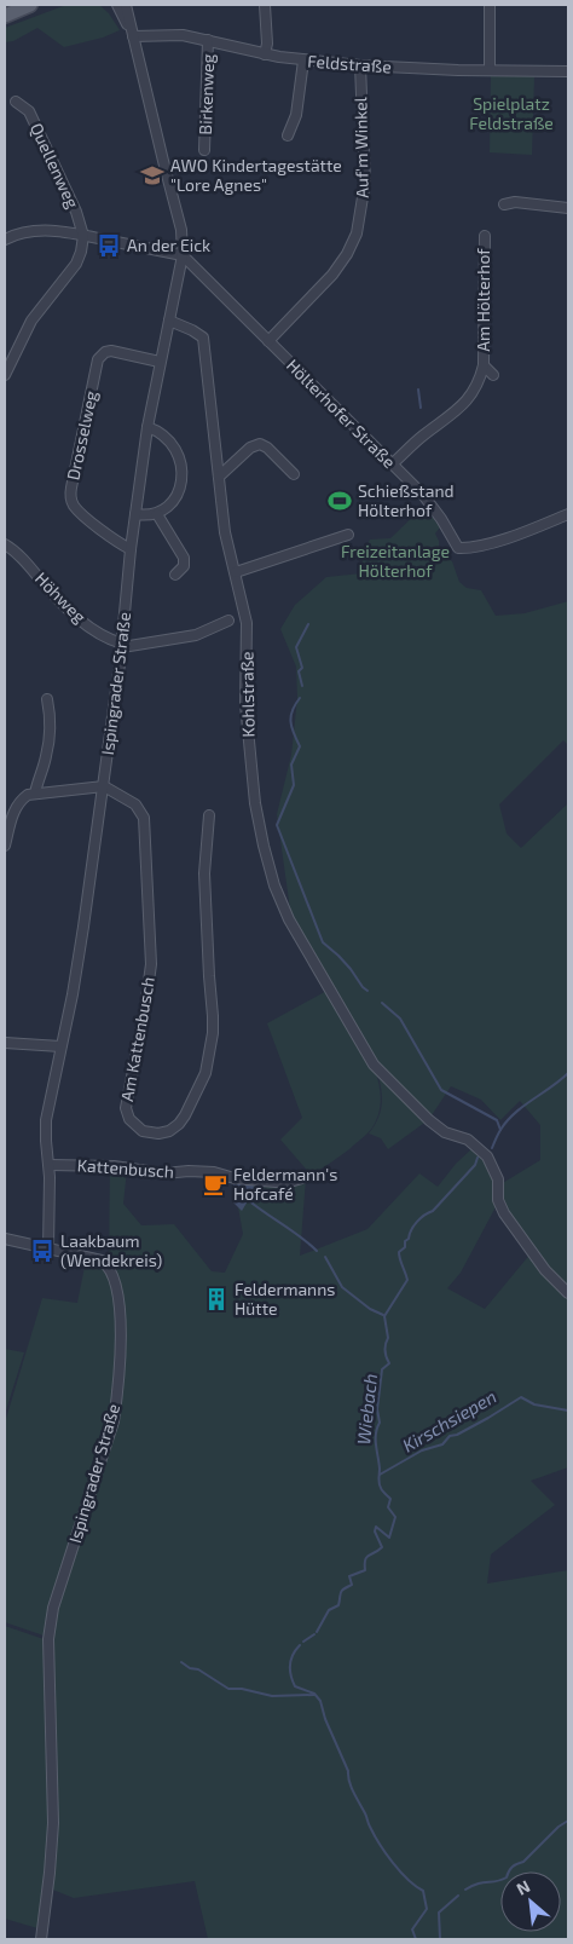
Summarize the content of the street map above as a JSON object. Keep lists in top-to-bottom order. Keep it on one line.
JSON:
{"streets":{"street":["Feldstraße","Birkenweg","Auf'm Winkel","Quellenweg","Am Hölterhof","Hölterhofer Straße","Drosselweg","Höhweg","Ispingrader Straße","Kohlstraße","Am Kattenbusch","Kattenbusch"]},"crossings":[["Feldstraße","Birkenweg"],["Feldstraße","Auf'm Winkel"],["Feldstraße","Ispingrader Straße"],["Auf'm Winkel","Hölterhofer Straße"],["Am Hölterhof","Hölterhofer Straße"],["Hölterhofer Straße","Ispingrader Straße"],["Drosselweg","Ispingrader Straße"],["Höhweg","Ispingrader Straße"],["Ispingrader Straße","Kohlstraße"],["Ispingrader Straße","Am Kattenbusch"],["Ispingrader Straße","Kattenbusch"]],"water":["Wiebach","Kirschsiepen"],"parks":["Spielplatz Feldstraße","Freizeitanlage Hölterhof"],"places":{"school or university":["AWO Kindertagestätte \"Lore Agnes\""],"bus stop":["An der Eick","Laakbaum (Wendekreis)"],"sports":["Schießstand Hölterhof"],"cafe":["Feldermann's Hofcafé"],"building":["Feldermanns Hütte"]},"north":"top left"}
